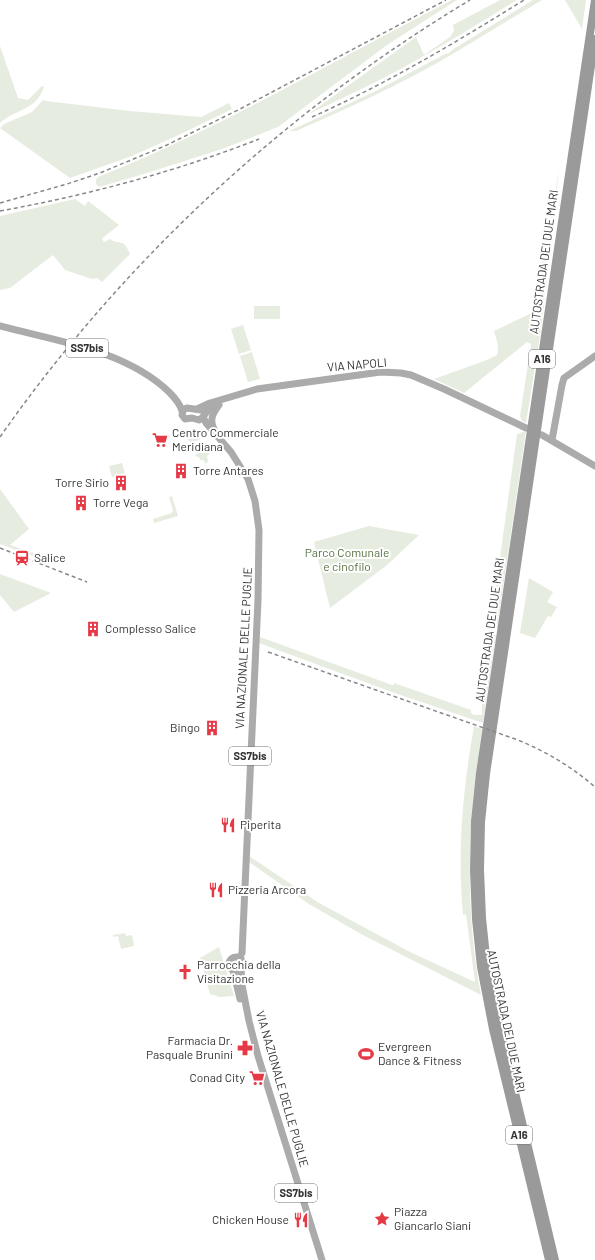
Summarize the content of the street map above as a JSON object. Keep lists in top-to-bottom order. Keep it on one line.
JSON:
{"streets":{"highway":["AUTOSTRADA DEI DUE MARI","A16"],"main road":["SS7bis","VIA NAPOLI","VIA NAZIONALE DELLE PUGLIE"]},"crossings":[["SS7bis","VIA NAPOLI"],["SS7bis","VIA NAZIONALE DELLE PUGLIE"],["VIA NAPOLI","VIA NAZIONALE DELLE PUGLIE"]],"parks":["Parco Comunale e cinofilo"],"places":{"supermarket":["Centro Commerciale Meridiana","Conad City"],"building":["Torre Antares","Torre Sirio","Torre Vega","Complesso Salice","Bingo"],"station":["Salice"],"restaurant":["Piperita","Pizzeria Arcora","Chicken House"],"church":["Parrocchia della Visitazione"],"pharmacy":["Farmacia Dr. Pasquale Brunini"],"sports":["Evergreen Dance & Fitness"],"place":["Piazza Giancarlo Siani"]}}
